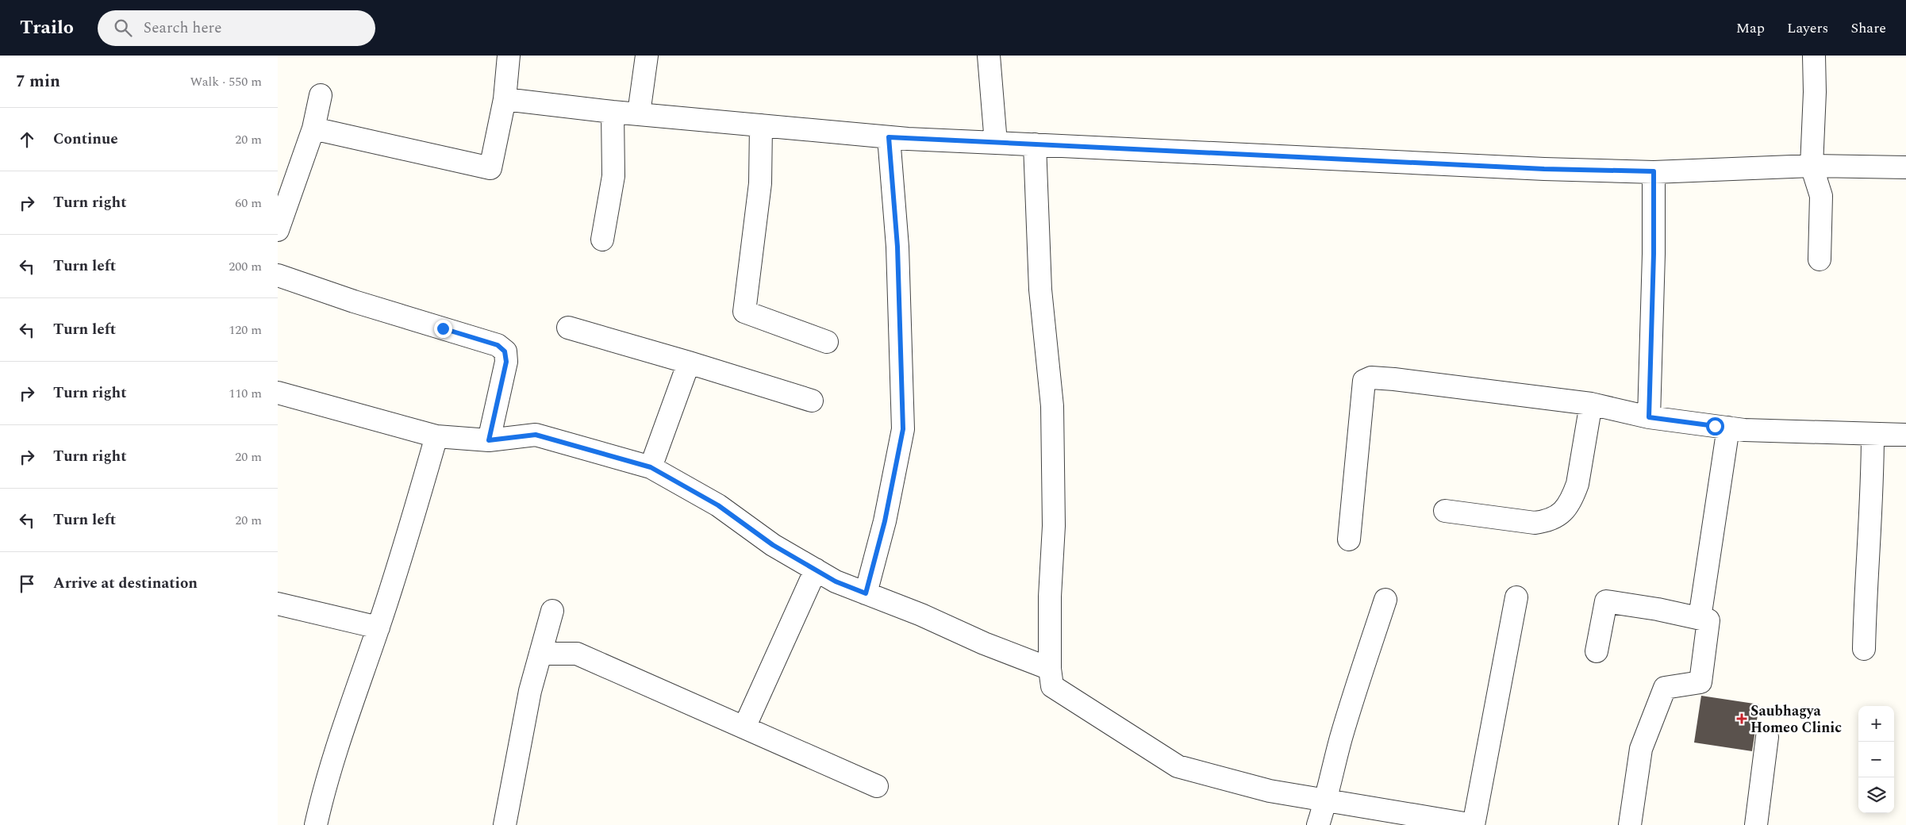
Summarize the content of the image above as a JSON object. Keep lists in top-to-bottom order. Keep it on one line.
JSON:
{"places":{"health":["Saubhagya Homeo Clinic"]},"page":{"header":"Trailo","search":"Search here","nav":["Map","Layers","Share"],"heading":["7 min","Walk · 550 m"],"list":[["Continue","20 m"],["Turn right","60 m"],["Turn left","200 m"],["Turn left","120 m"],["Turn right","110 m"],["Turn right","20 m"],["Turn left","20 m"],"Arrive at destination"],"map_buttons":["+","−"]}}
